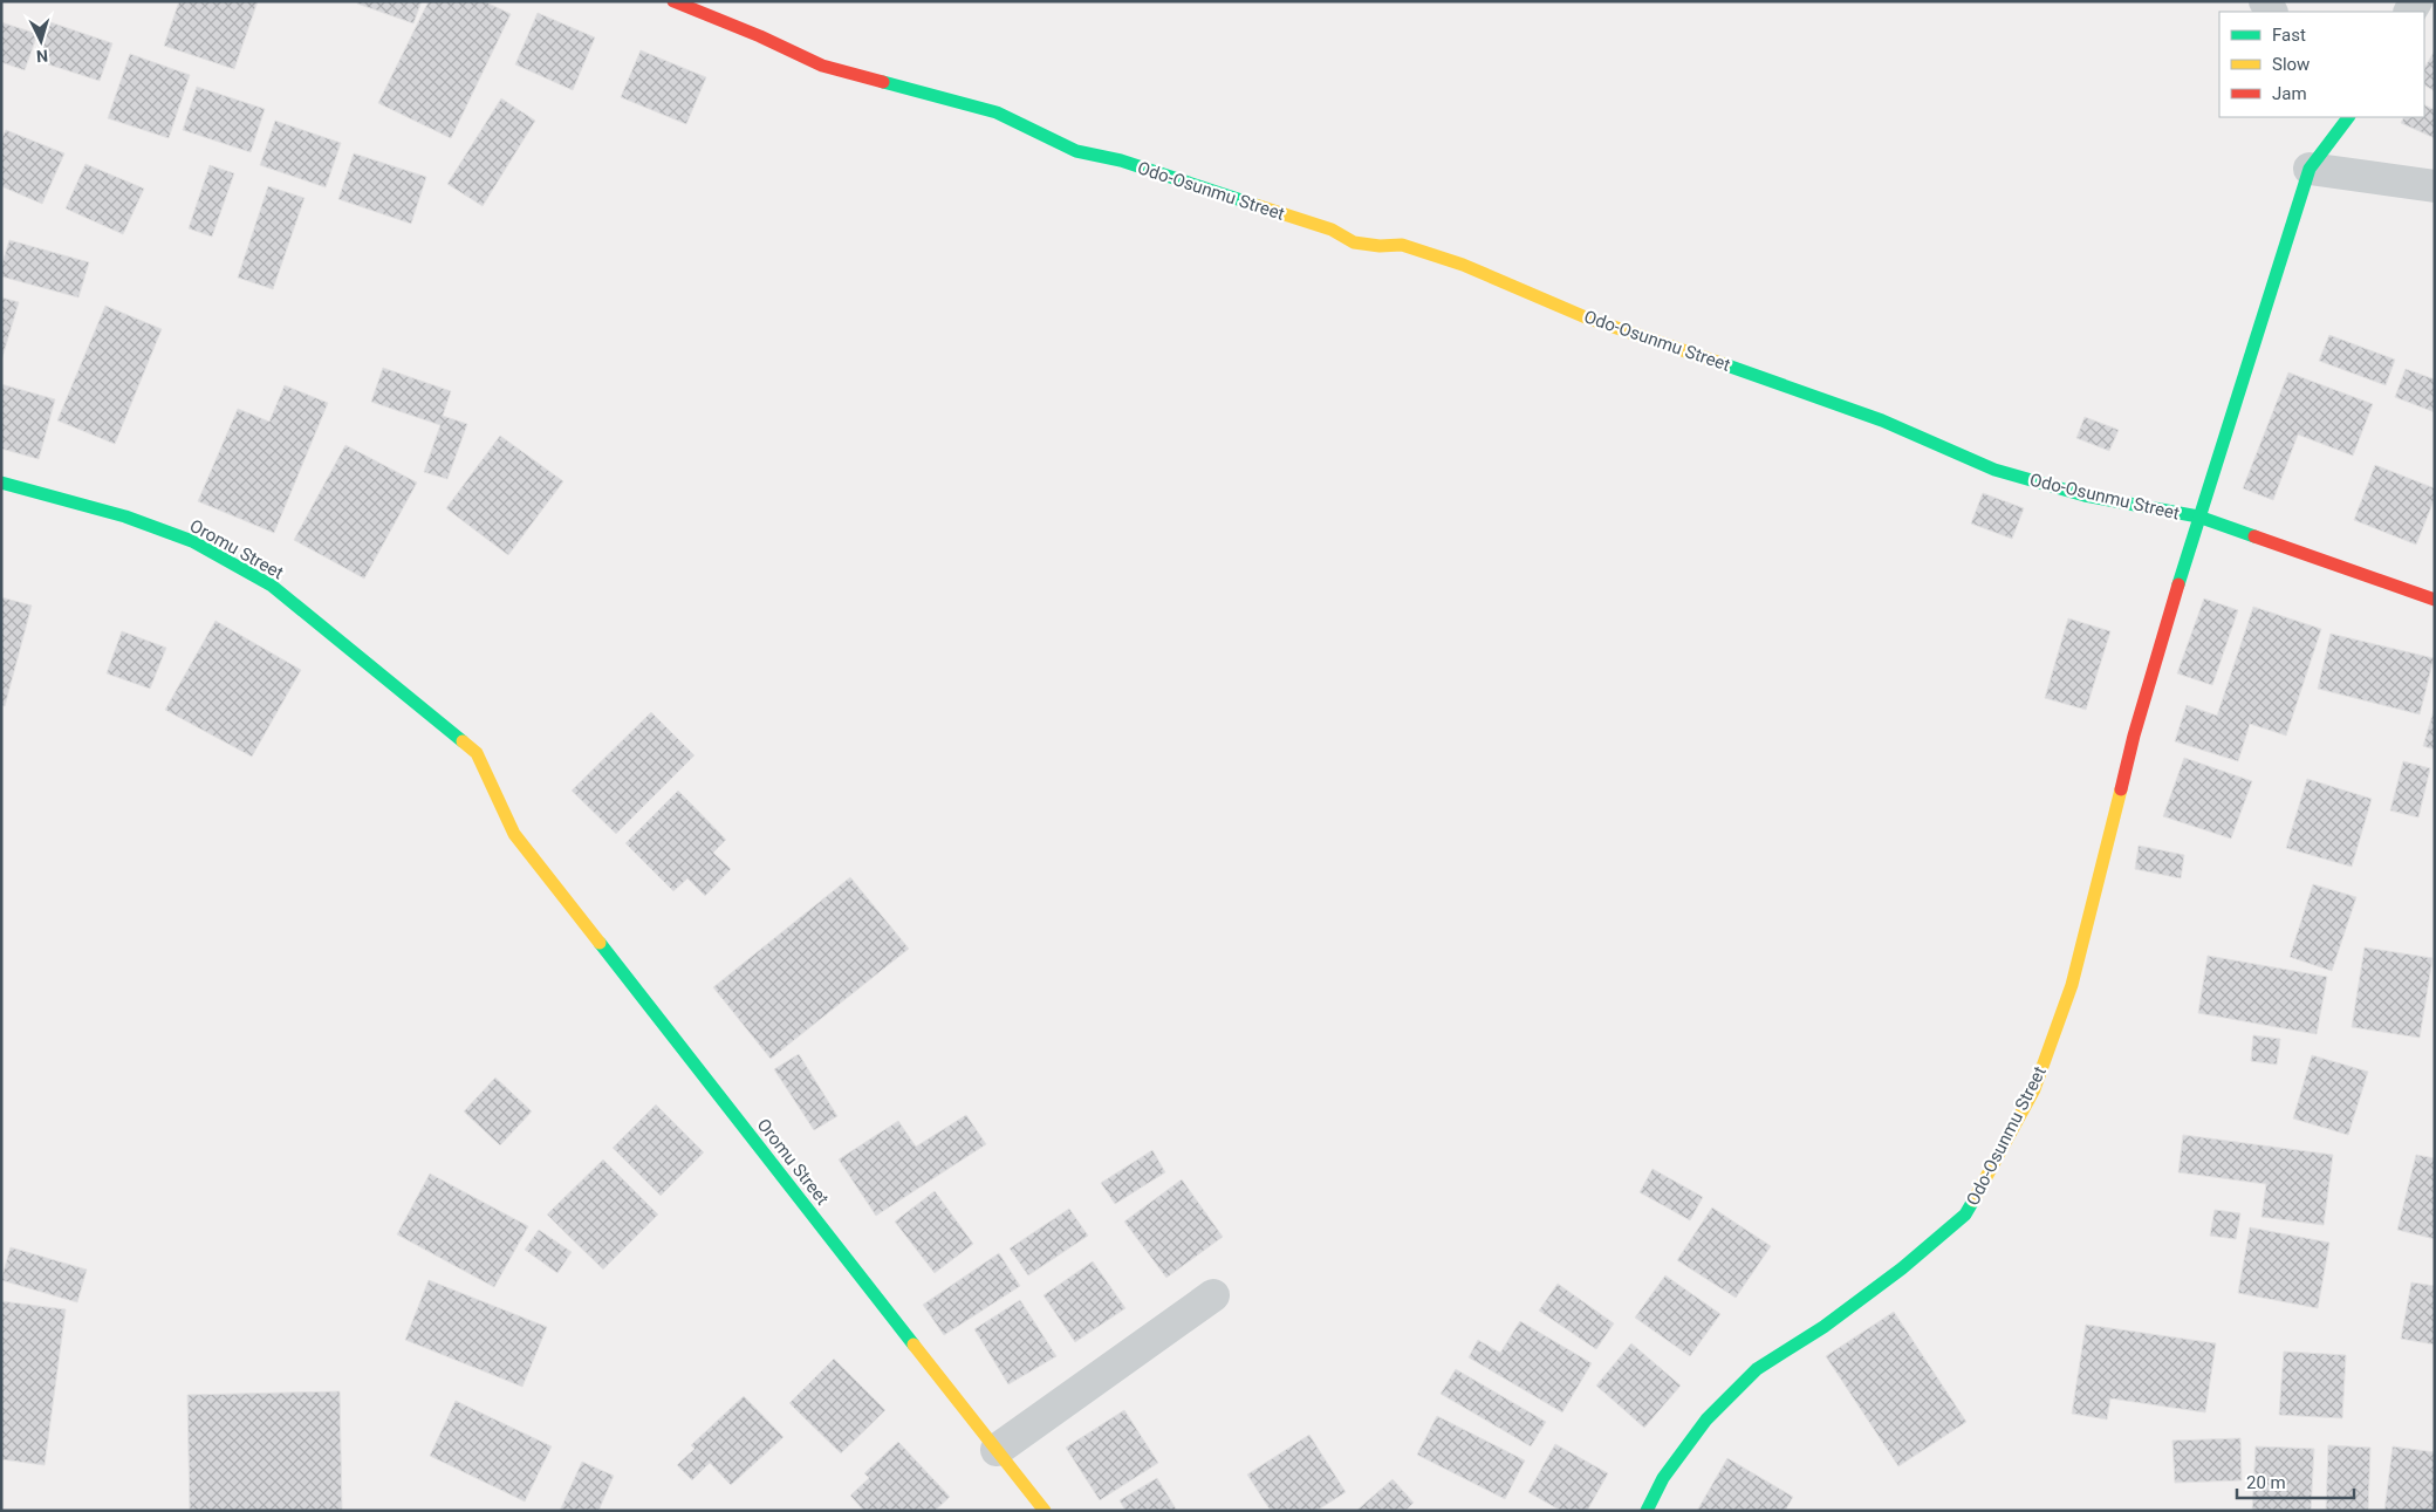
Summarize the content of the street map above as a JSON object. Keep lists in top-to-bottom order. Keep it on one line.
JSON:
{"streets":{"street":["Odo-Osunmu Street","Oromu Street"]},"legend":["Fast","Slow","Jam"],"scale_bar":"20 m","north":"bottom"}
